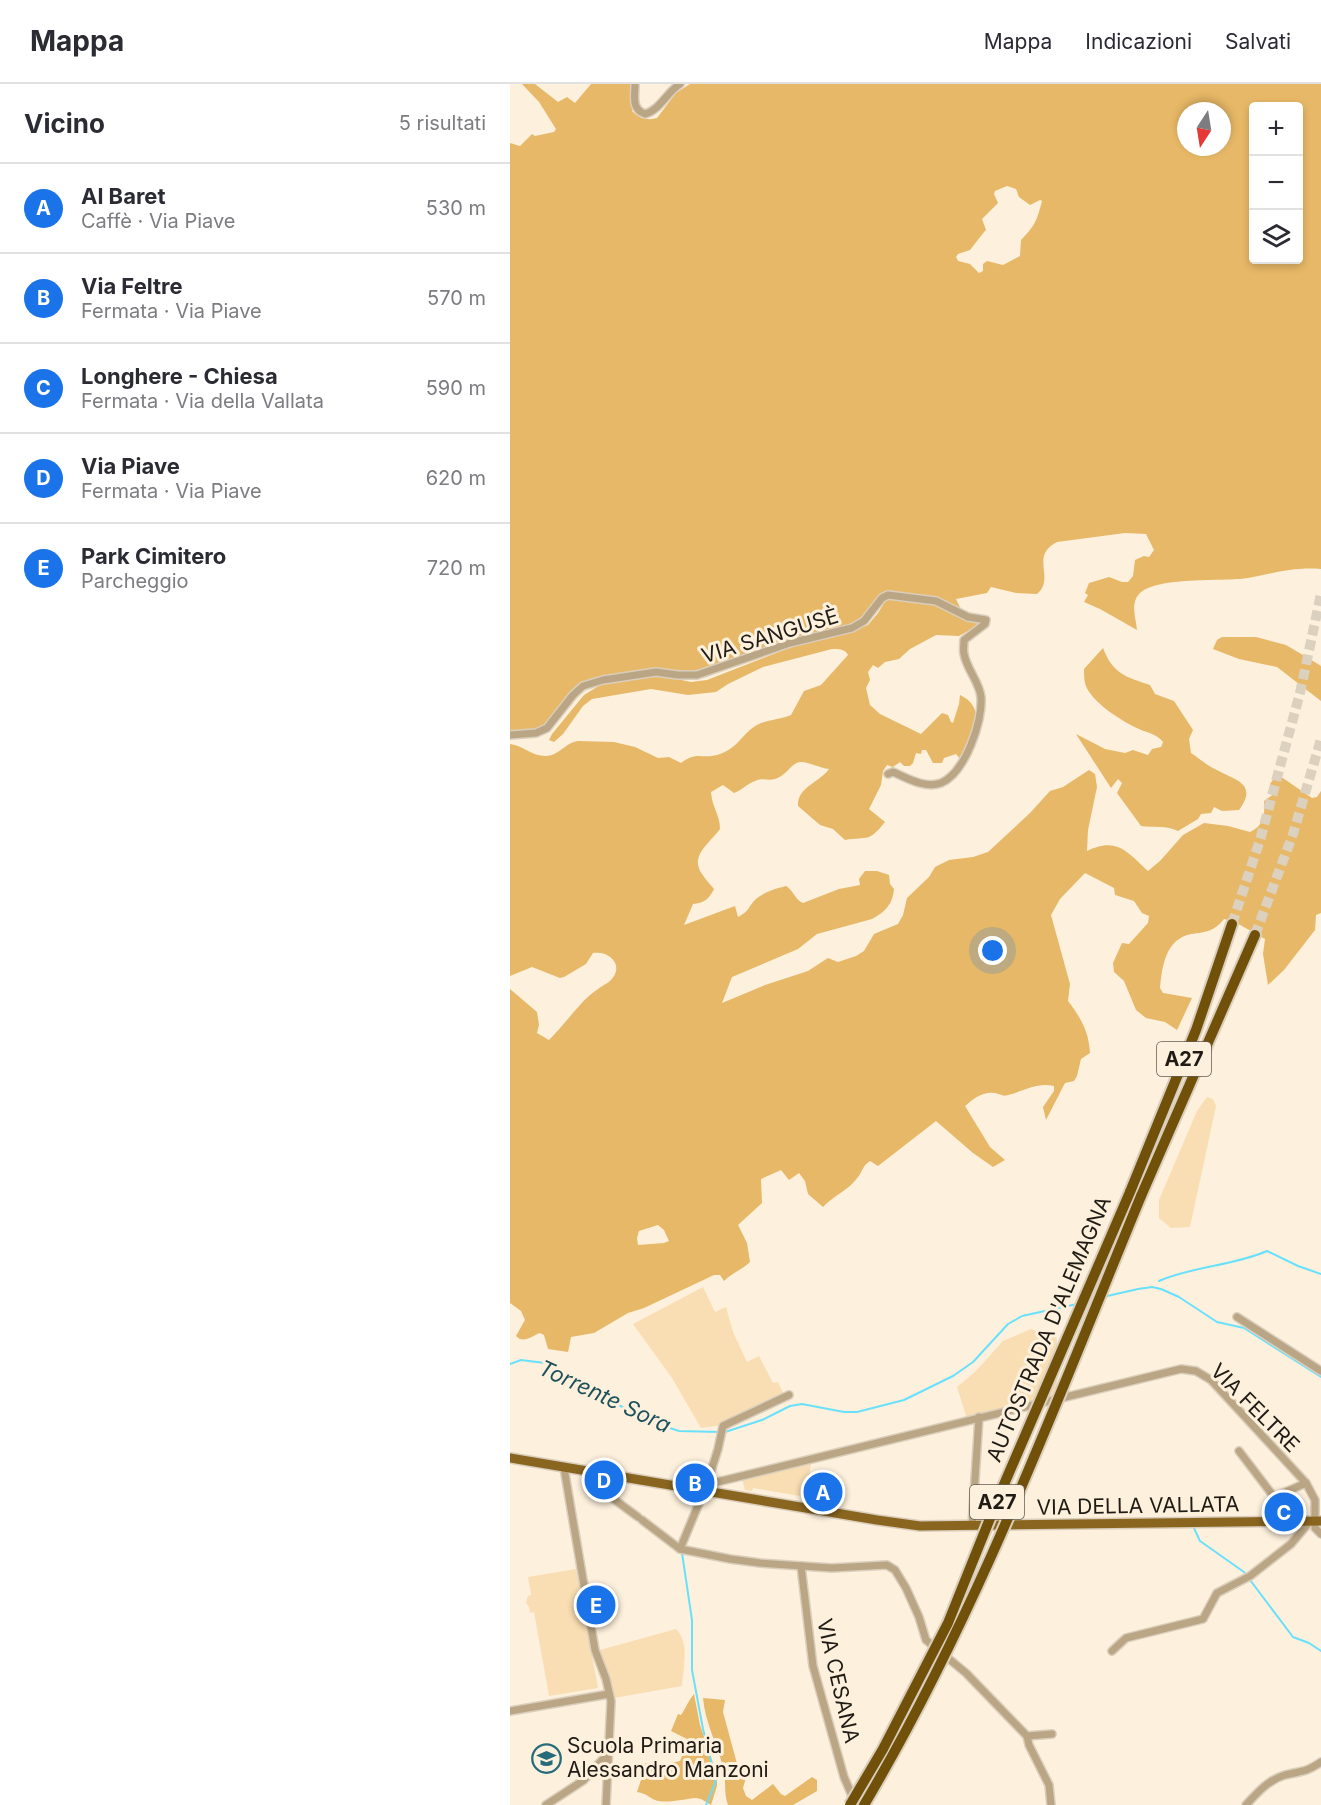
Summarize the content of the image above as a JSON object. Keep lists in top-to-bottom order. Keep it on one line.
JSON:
{"streets":{"highway":["A27","AUTOSTRADA D'ALEMAGNA"],"main road":["VIA DELLA VALLATA"],"street":["VIA SANGUSÈ","VIA FELTRE","VIA CESANA"]},"crossings":[["VIA FELTRE","VIA DELLA VALLATA"]],"water":["Torrente Sora"],"places":{"school or university":["Scuola Primaria Alessandro Manzoni"]},"north":"bottom","page":{"header":"Mappa","nav":["Mappa","Indicazioni","Salvati"],"heading":["Vicino","5 risultati"],"map_buttons":["+","−"],"list":[{"mark":"A","name":"Al Baret","note":"Caffè · Via Piave","value":"530 m"},{"mark":"B","name":"Via Feltre","note":"Fermata · Via Piave","value":"570 m"},{"mark":"C","name":"Longhere - Chiesa","note":"Fermata · Via della Vallata","value":"590 m"},{"mark":"D","name":"Via Piave","note":"Fermata · Via Piave","value":"620 m"},{"mark":"E","name":"Park Cimitero","note":"Parcheggio","value":"720 m"}],"pins":["D","B","A","C","E"]}}
